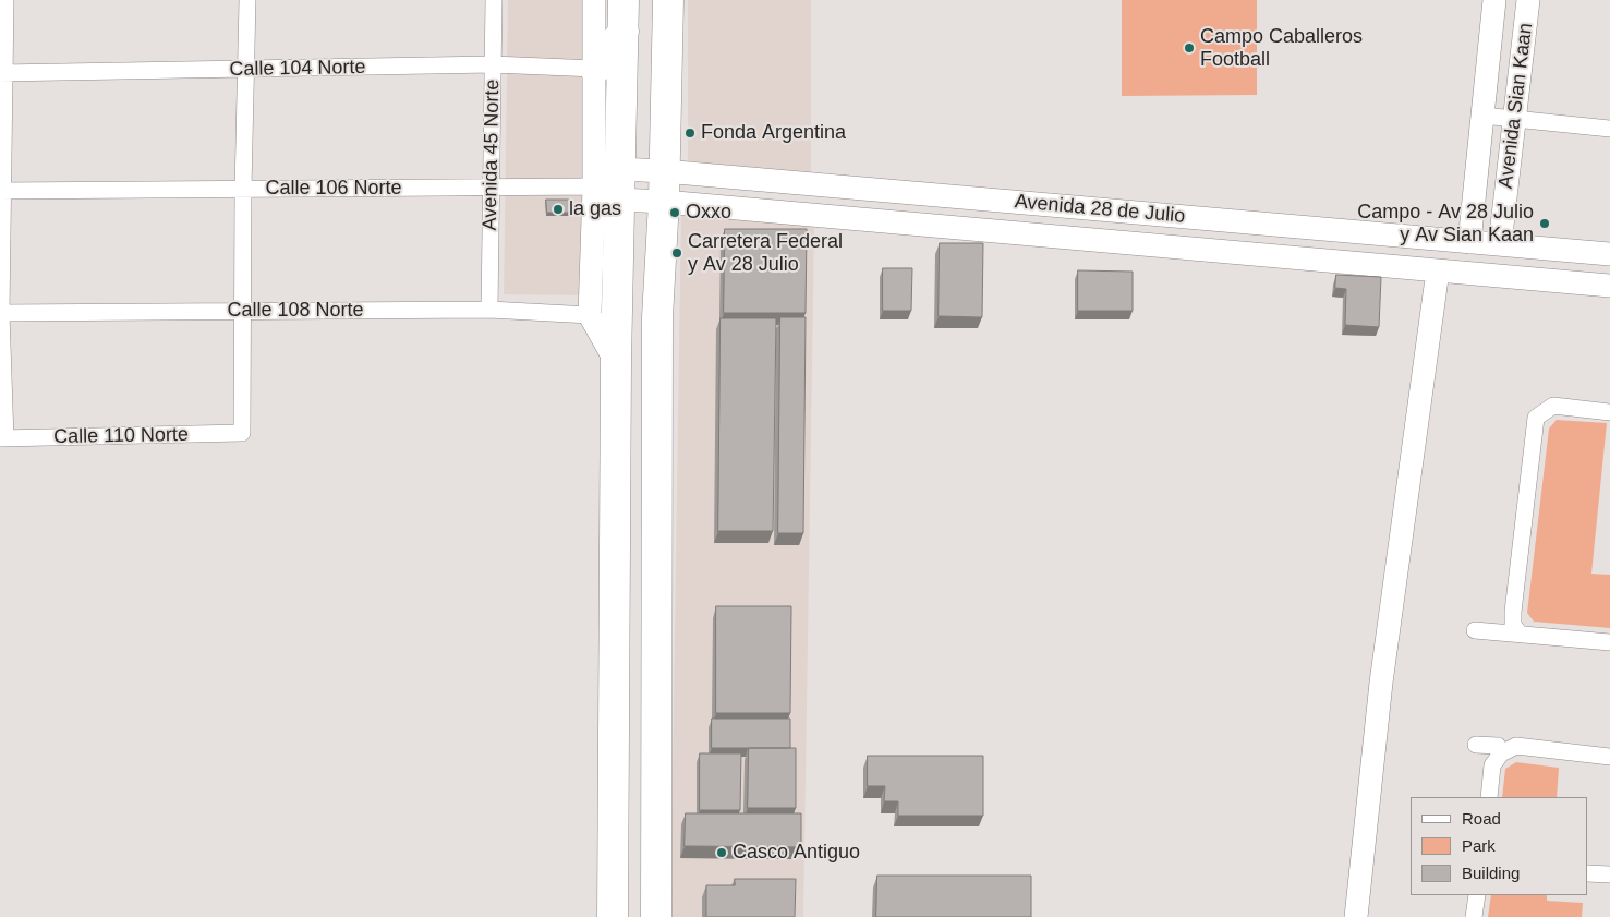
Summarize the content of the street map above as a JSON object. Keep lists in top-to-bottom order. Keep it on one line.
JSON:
{"streets":{"main road":["Avenida Sian Kaan","Calle 106 Norte","Avenida 28 de Julio"],"street":["Calle 104 Norte","Avenida 45 Norte","Calle 108 Norte","Calle 110 Norte"]},"crossings":[["Calle 104 Norte","Avenida 45 Norte"],["Avenida Sian Kaan","Avenida 28 de Julio"],["Avenida 45 Norte","Calle 106 Norte"],["Avenida 45 Norte","Calle 108 Norte"],["Calle 106 Norte","Avenida 28 de Julio"],["Calle 108 Norte","Calle 110 Norte"]],"places":["Campo Caballeros Football","Fonda Argentina","la gas","Oxxo","Campo - Av 28 Julio y Av Sian Kaan","Carretera Federal y Av 28 Julio","Casco Antiguo"],"legend":["Road","Park","Building"]}
